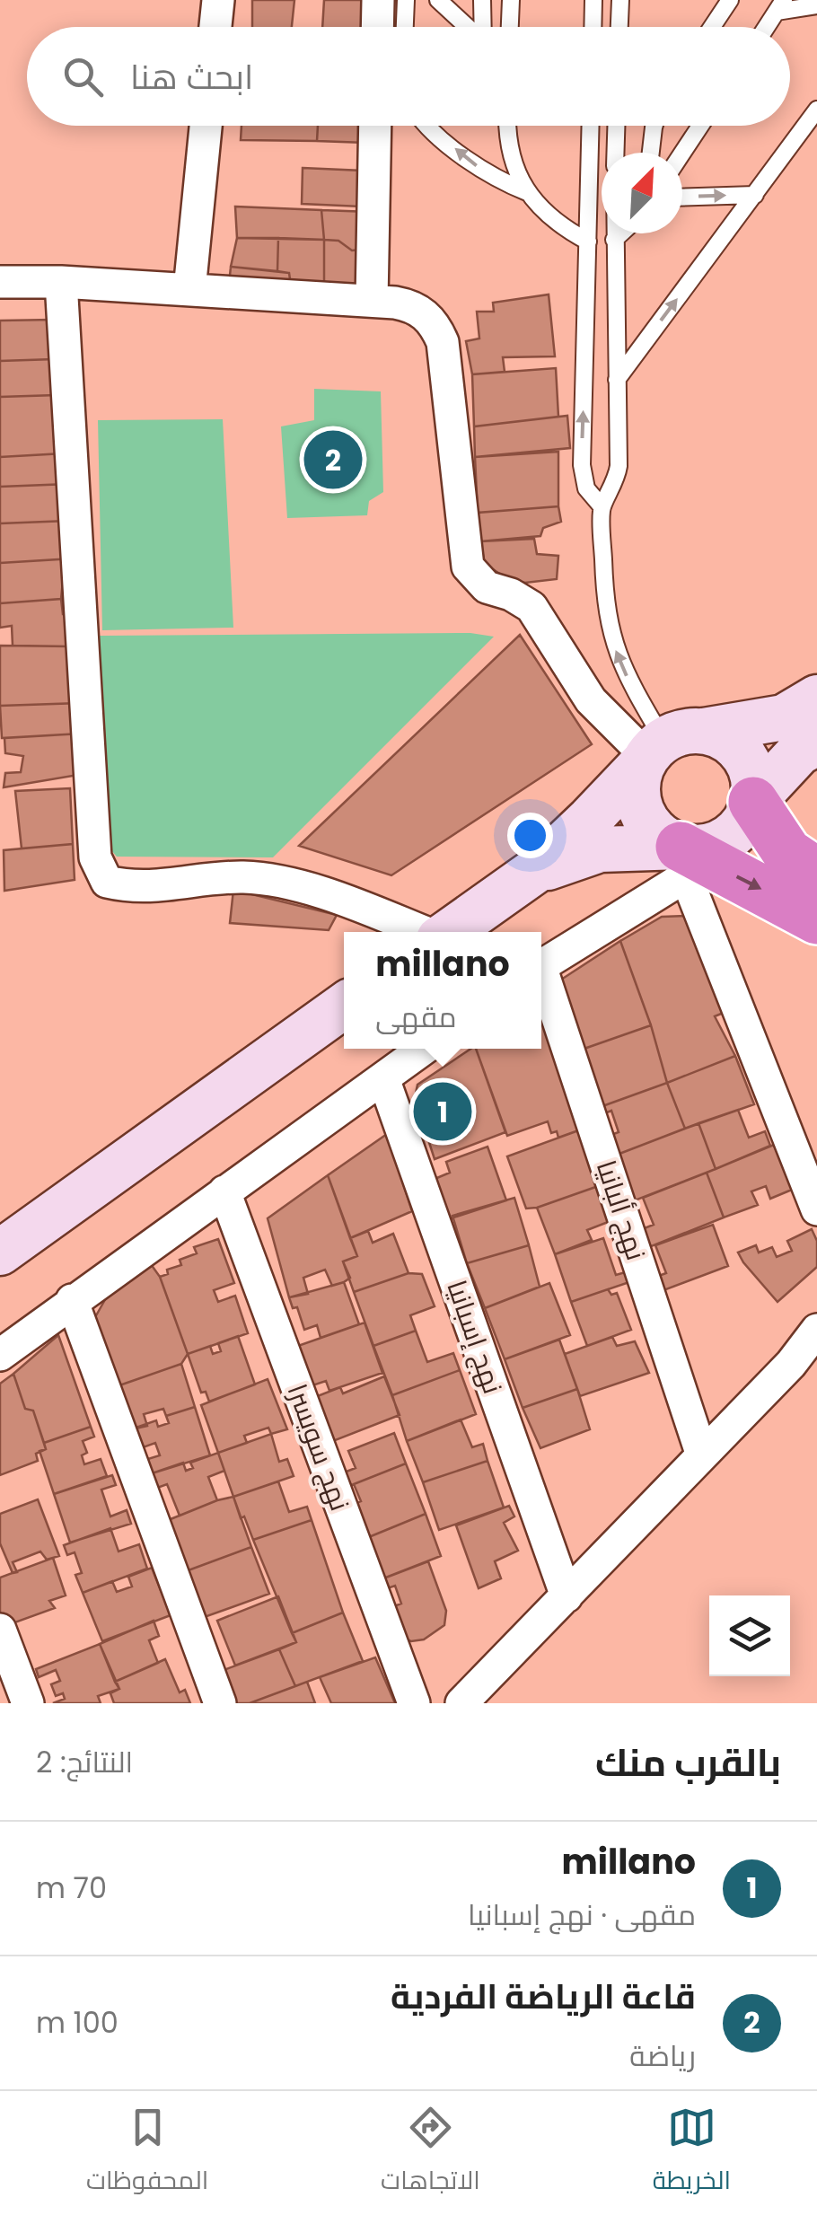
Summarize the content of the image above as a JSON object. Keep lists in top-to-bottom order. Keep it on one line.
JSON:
{"streets":{"street":["نهج ألبانيا","نهج إسبانيا","نهج سويسرا"]},"north":"top right","page":{"search":"ابحث هنا","pins":["2","1"],"popup":["millano","مقهى"],"heading":["بالقرب منك","النتائج: 2"],"list":[{"mark":"1","name":"millano","note":"مقهى · نهج إسبانيا","value":"70 m"},{"mark":"2","name":"قاعة الرياضة الفردية","note":"رياضة","value":"100 m"}],"nav":["الخريطة","الاتجاهات","المحفوظات"]}}
